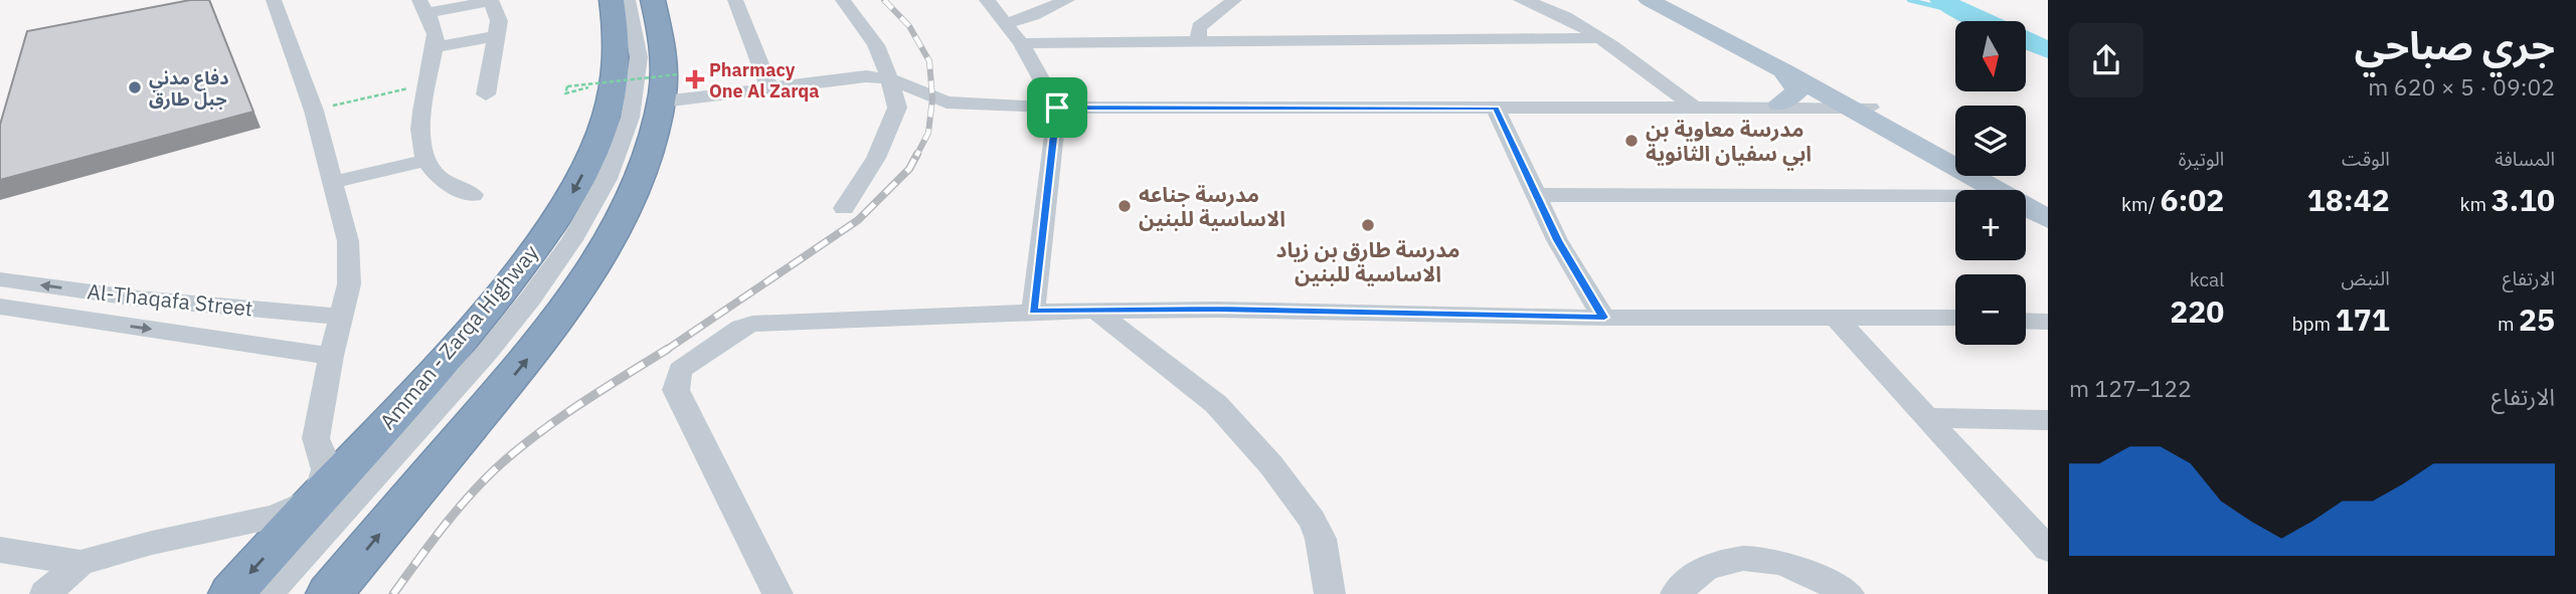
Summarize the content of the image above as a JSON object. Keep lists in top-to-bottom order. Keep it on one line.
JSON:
{"streets":{"highway":["Amman - Zarqa Highway"],"street":["Al-Thaqafa Street"]},"places":{"health":["Pharmacy One Al Zarqa"],"other":["دفاع مدني جبل طارق","مدرسة معاوية بن ابي سفيان الثانوية","مدرسة جناعه الاساسية للبنين","مدرسة طارق بن زياد الاساسية للبنين"]},"north":"bottom","page":{"heading":["جري صباحي","09:02 · 5 × 620 m"],"map_buttons":["+","−"],"stats":[["المسافة","3.10 km"],["الوقت","18:42"],["الوتيرة","6:02 /km"],["الارتفاع","25 m"],["النبض","171 bpm"],["kcal","220"]],"chart":["الارتفاع","122–127 m"]}}
